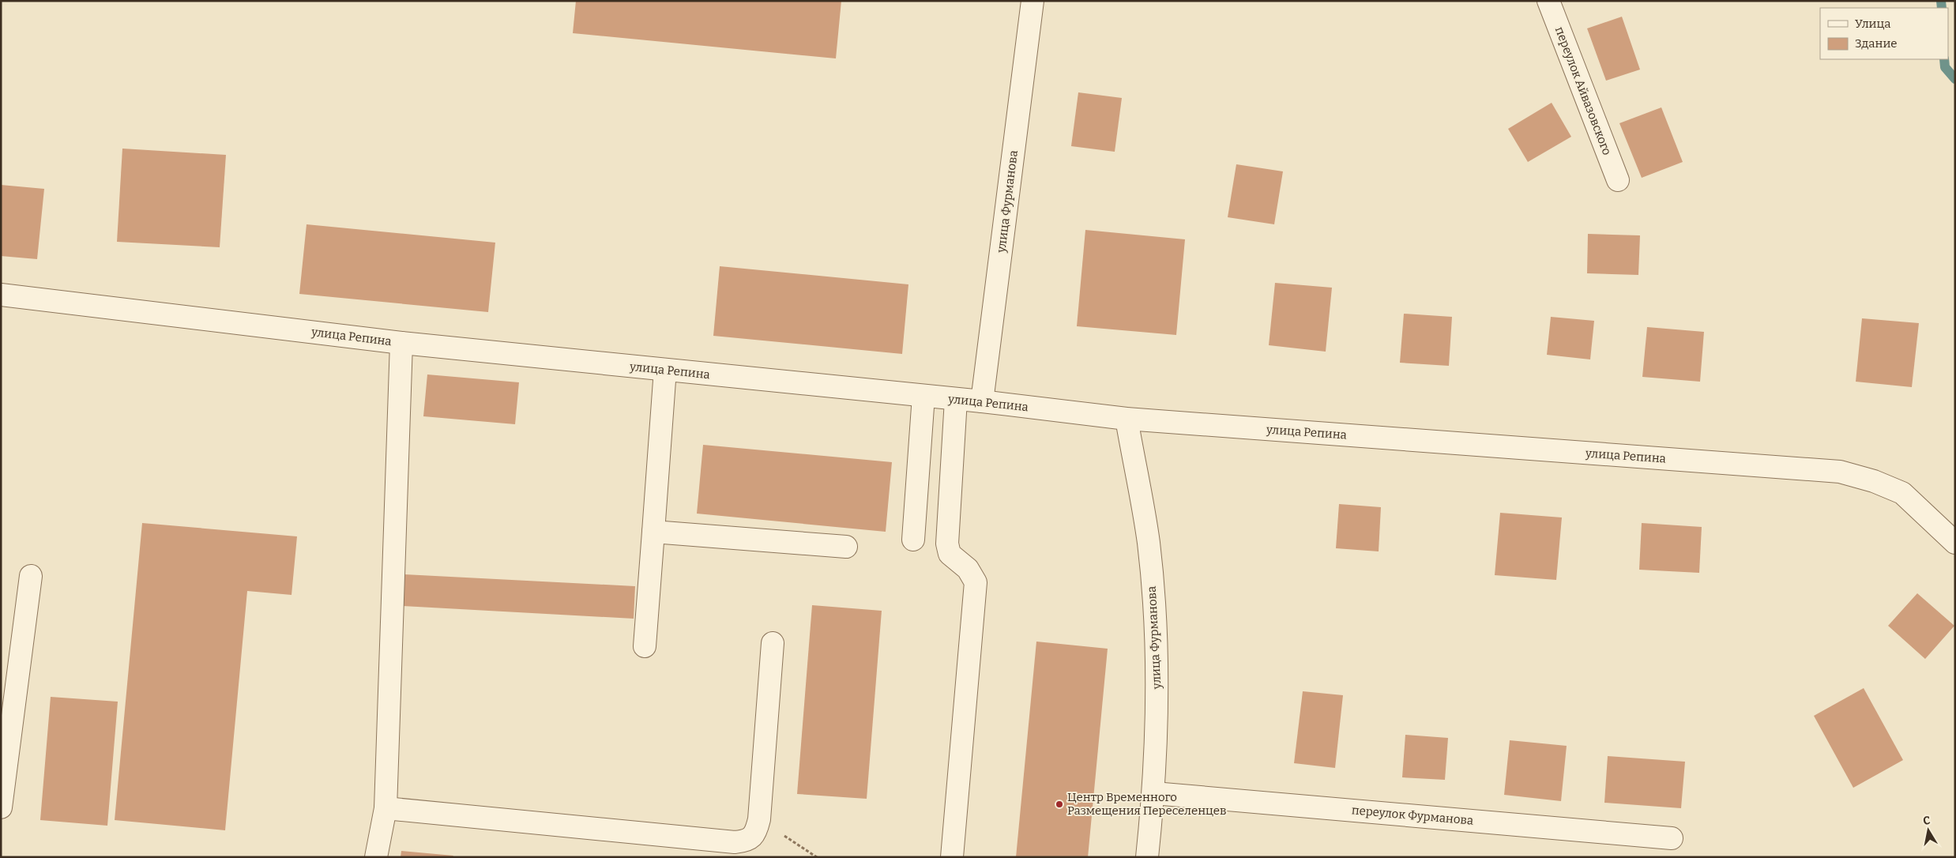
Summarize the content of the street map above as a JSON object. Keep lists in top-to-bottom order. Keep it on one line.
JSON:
{"streets":{"street":["переулок Айвазовского","улица Фурманова","улица Репина","переулок Фурманова"]},"crossings":[["улица Фурманова","улица Репина"],["улица Фурманова","переулок Фурманова"]],"places":["Центр Временного Размещения Переселенцев"],"legend":["Улица","Здание"],"north":"top"}
